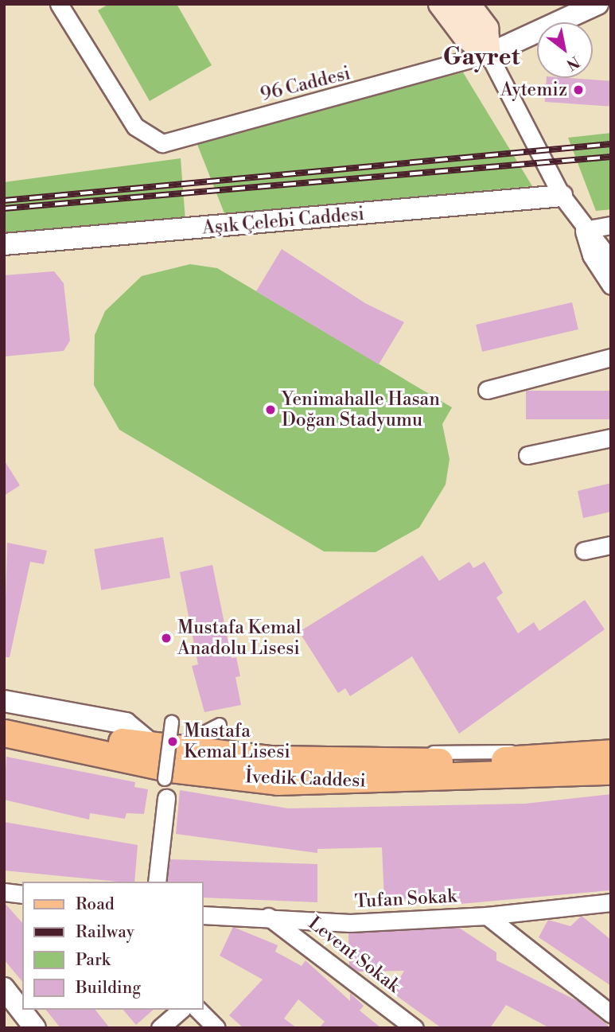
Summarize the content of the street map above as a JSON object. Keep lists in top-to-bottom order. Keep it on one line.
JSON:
{"streets":{"main road":["İvedik Caddesi"],"street":["96 Caddesi","Aşık Çelebi Caddesi","Tufan Sokak","Levent Sokak"]},"crossings":[["Tufan Sokak","Levent Sokak"]],"districts":["Gayret"],"places":["Aytemiz","Yenimahalle Hasan Doğan Stadyumu","Mustafa Kemal Anadolu Lisesi","Mustafa Kemal Lisesi"],"legend":["Road","Railway","Park","Building"],"north":"bottom right"}
